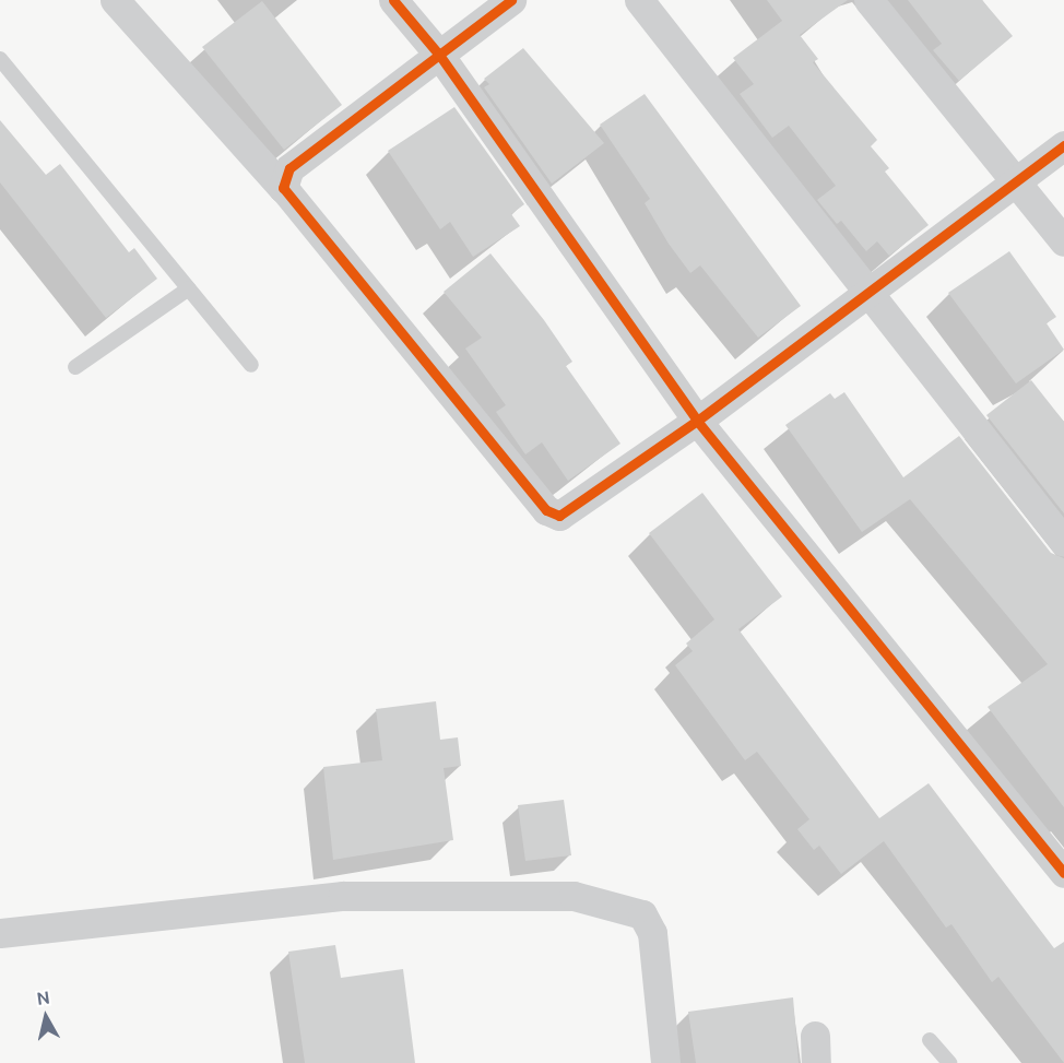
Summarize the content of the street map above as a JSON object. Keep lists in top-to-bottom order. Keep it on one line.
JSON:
{"north":"top"}
